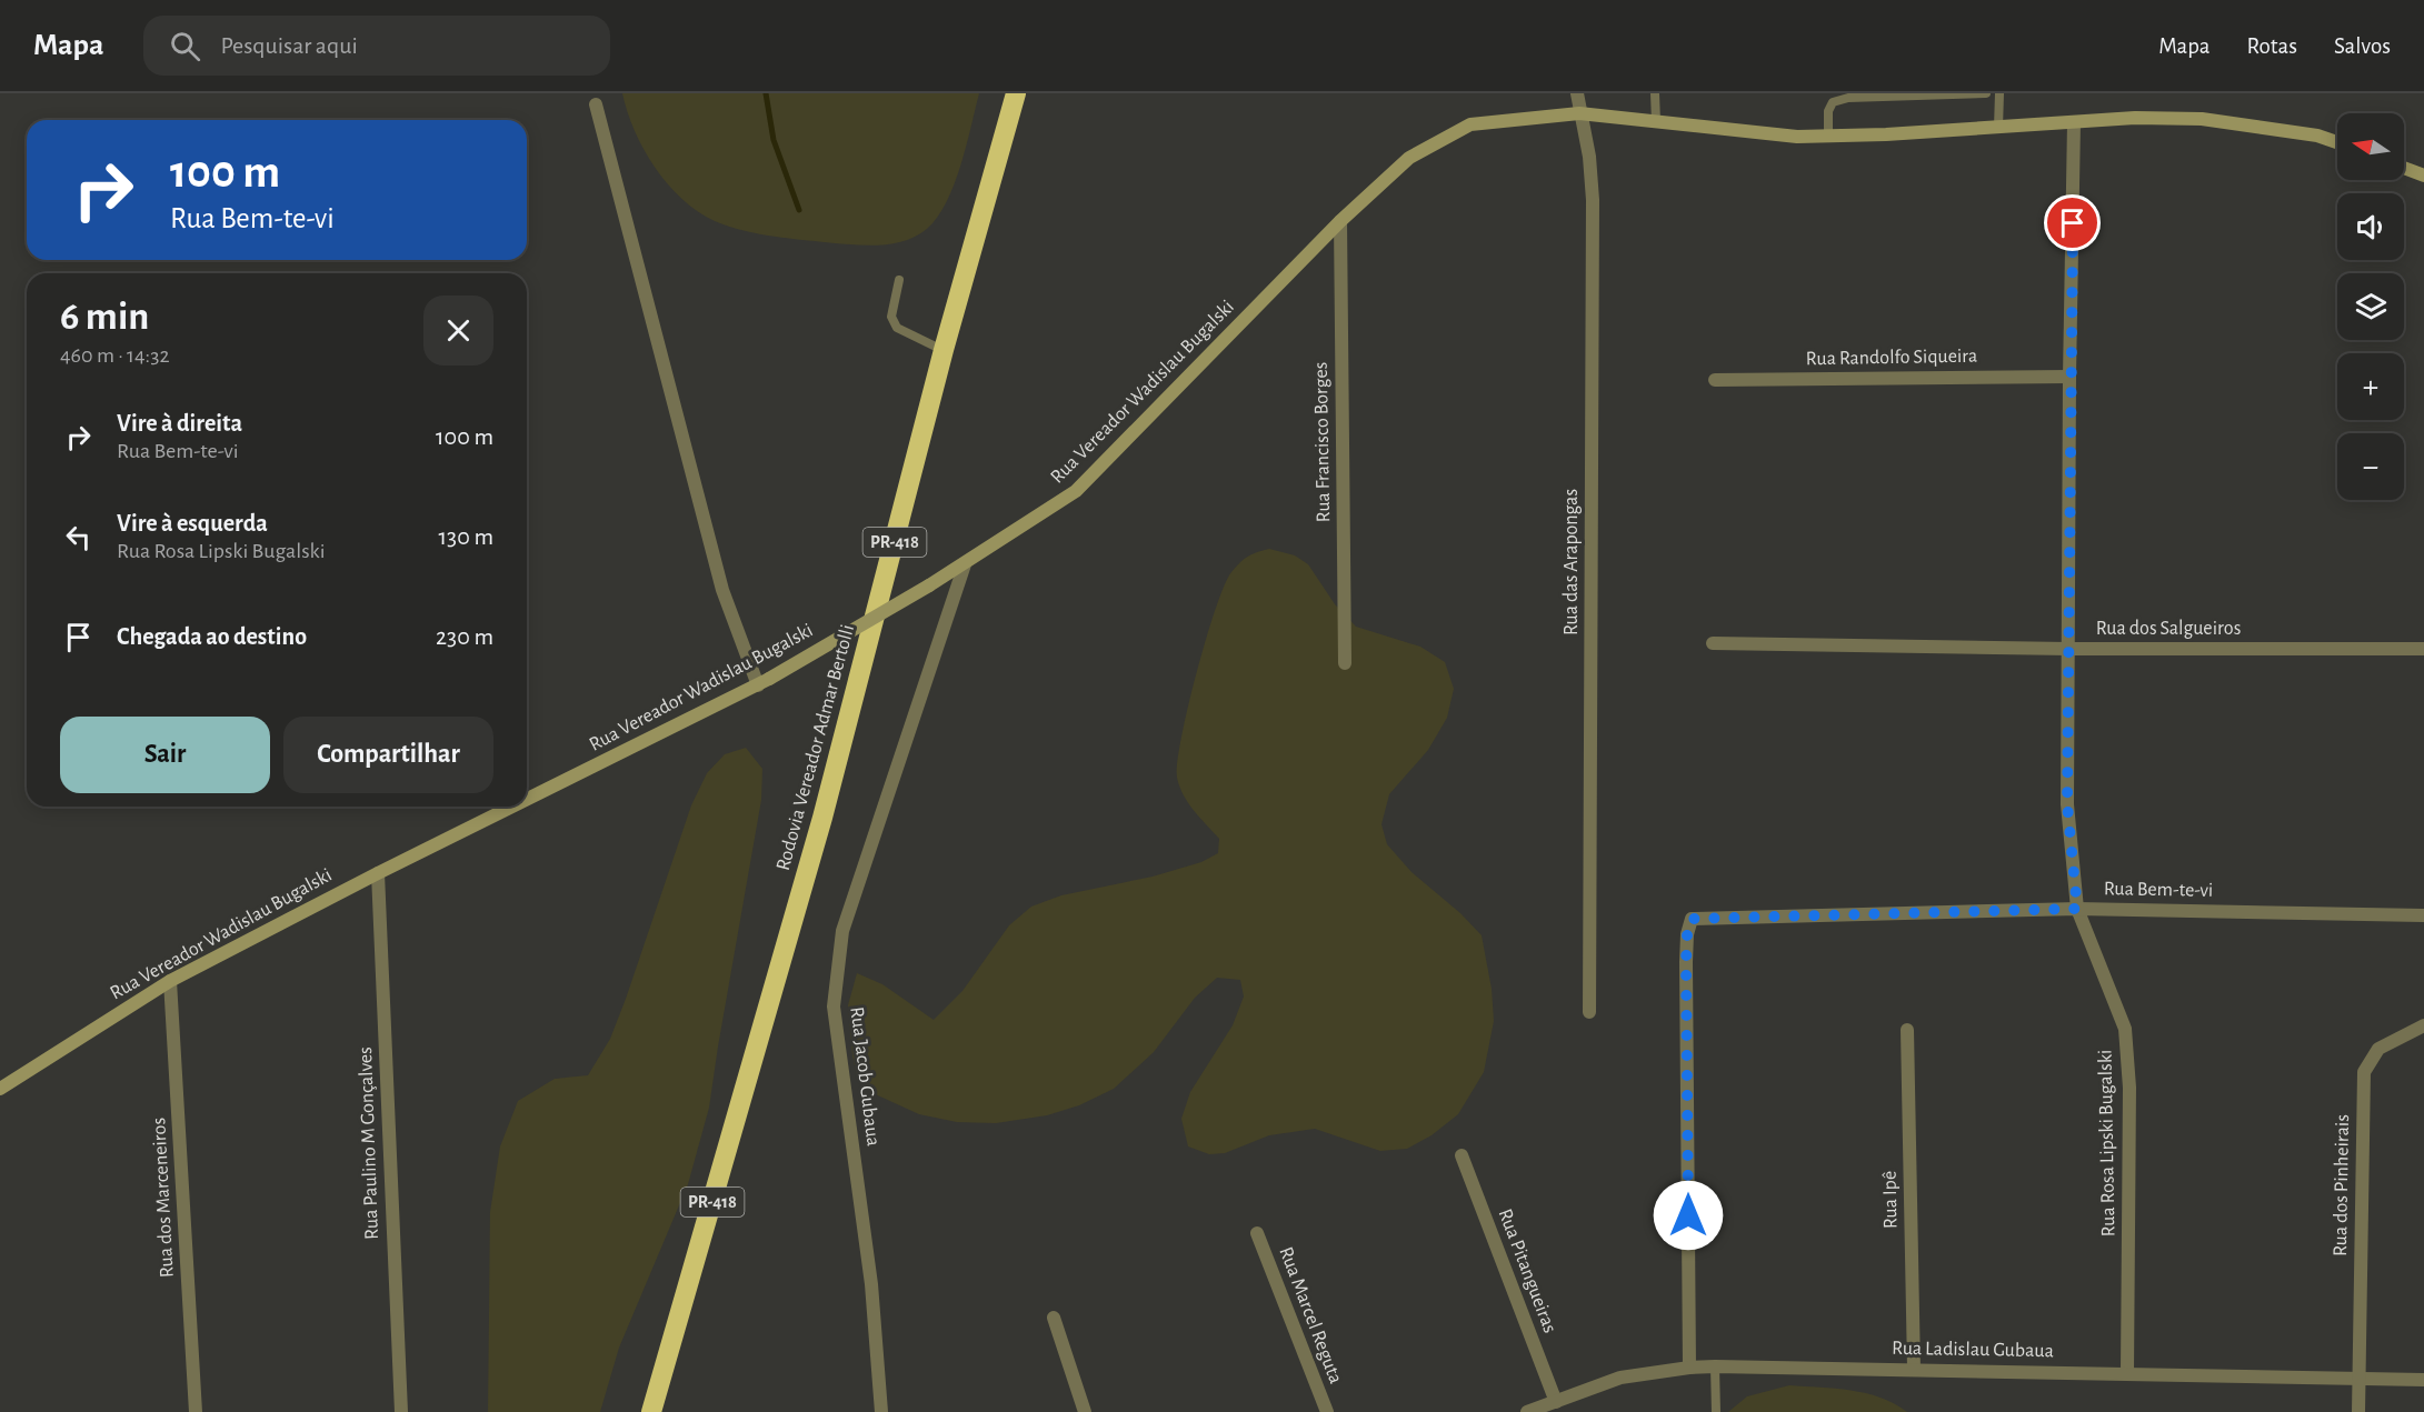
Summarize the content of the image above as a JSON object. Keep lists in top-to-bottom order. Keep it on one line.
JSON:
{"streets":{"highway":["PR-418","Rodovia Vereador Admar Bertolli"],"main road":["Rua Vereador Wadislau Bugalski"],"street":["Rua Randolfo Siqueira","Rua Francisco Borges","Rua das Arapongas","Rua dos Salgueiros","Rua Bem-te-vi","Rua Jacob Gubaua","Rua Paulino M Gonçalves","Rua Rosa Lipski Bugalski","Rua dos Pinheirais","Rua dos Marceneiros","Rua Ipê","Rua Pitangueiras","Rua Marcel Reguta","Rua Ladislau Gubaua"]},"crossings":[["Rua Randolfo Siqueira","Rua Rosa Lipski Bugalski"],["Rua Vereador Wadislau Bugalski","Rua Francisco Borges"],["Rua Vereador Wadislau Bugalski","Rua das Arapongas"],["Rua Vereador Wadislau Bugalski","Rua Jacob Gubaua"],["Rua Vereador Wadislau Bugalski","Rua Paulino M Gonçalves"],["Rua Vereador Wadislau Bugalski","Rua Rosa Lipski Bugalski"],["Rua Vereador Wadislau Bugalski","Rua dos Marceneiros"],["Rua dos Salgueiros","Rua Rosa Lipski Bugalski"],["Rua Bem-te-vi","Rua Rosa Lipski Bugalski"],["Rua Bem-te-vi","Rua Ladislau Gubaua"],["Rua Rosa Lipski Bugalski","Rua Ladislau Gubaua"],["Rua dos Pinheirais","Rua Ladislau Gubaua"],["Rua Ipê","Rua Ladislau Gubaua"],["Rua Pitangueiras","Rua Ladislau Gubaua"]],"north":"left","page":{"header":"Mapa","search":"Pesquisar aqui","nav":["Mapa","Rotas","Salvos"],"map_buttons":["+","−"],"turn":["100 m","Rua Bem-te-vi"],"heading":["6 min","460 m · 14:32"],"list":[{"name":"Vire à direita","note":"Rua Bem-te-vi","value":"100 m"},{"name":"Vire à esquerda","note":"Rua Rosa Lipski Bugalski","value":"130 m"},{"name":"Chegada ao destino","value":"230 m"}],"buttons":["Sair","Compartilhar"]}}
